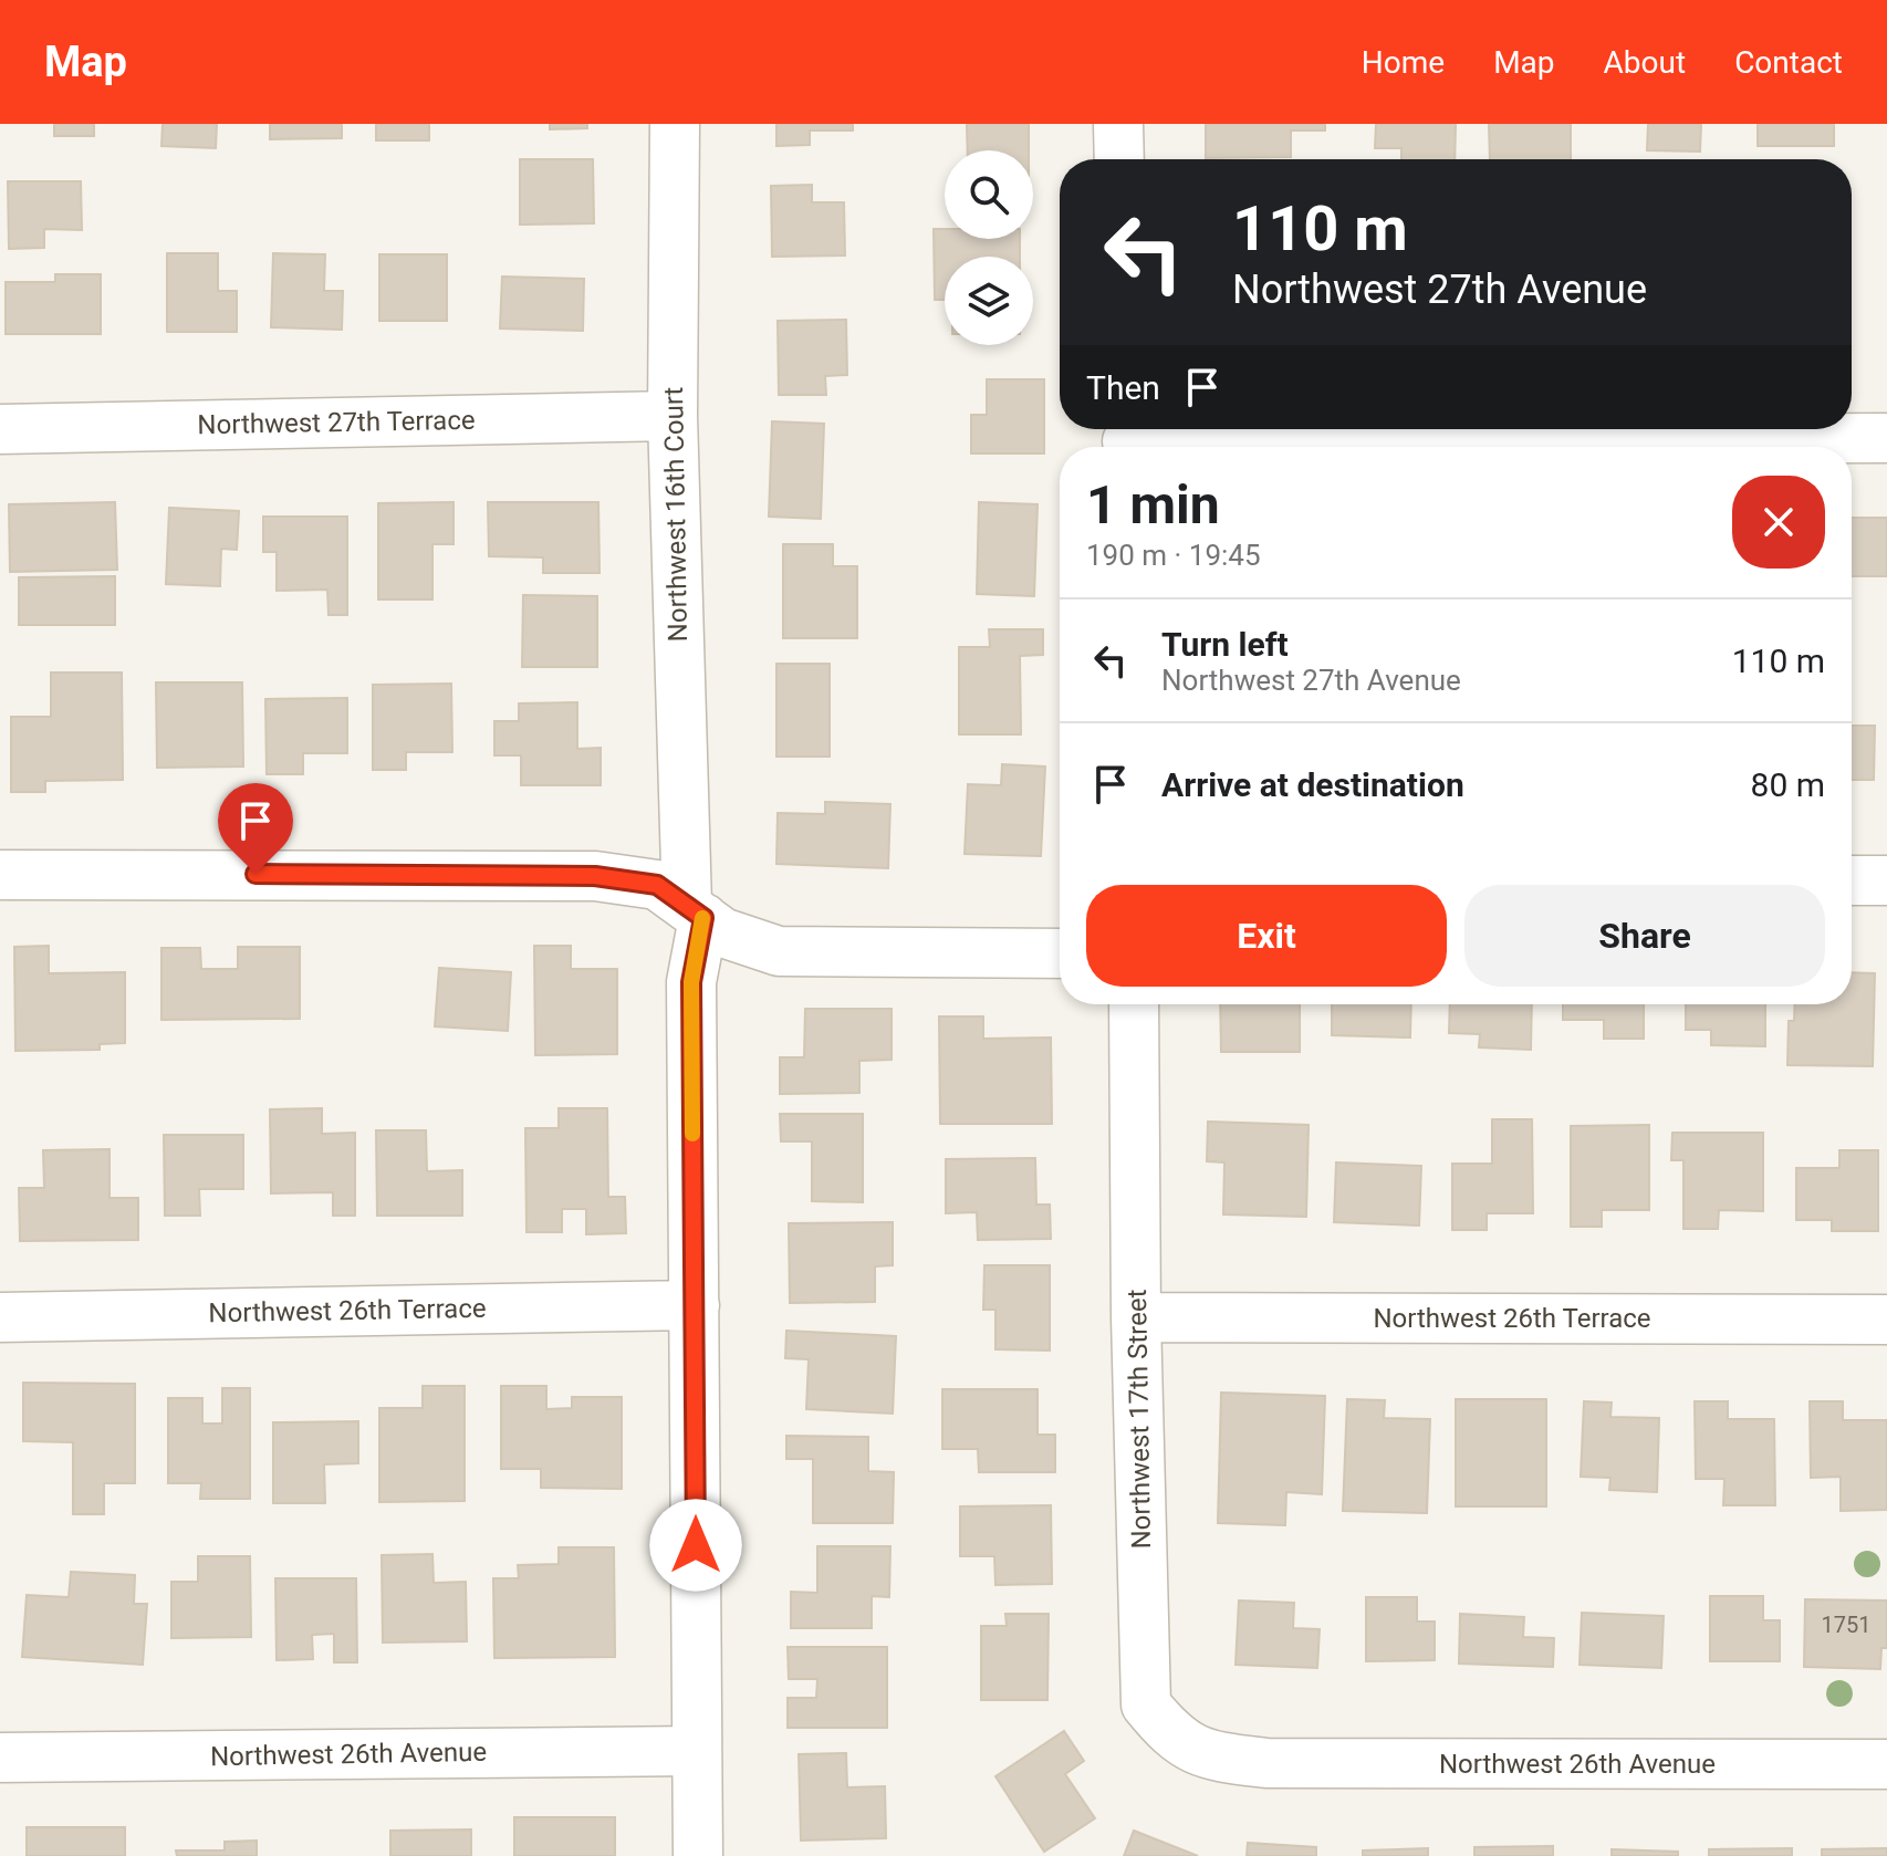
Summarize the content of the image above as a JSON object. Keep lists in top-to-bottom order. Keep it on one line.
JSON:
{"streets":{"street":["Northwest 27th Terrace","Northwest 16th Court","Northwest 26th Terrace","Northwest 17th Street","Northwest 26th Avenue"]},"crossings":[["Northwest 27th Terrace","Northwest 16th Court"],["Northwest 16th Court","Northwest 26th Terrace"],["Northwest 16th Court","Northwest 26th Avenue"],["Northwest 26th Terrace","Northwest 17th Street"],["Northwest 17th Street","Northwest 26th Avenue"]],"house_numbers":["1751"],"page":{"header":"Map","nav":["Home","Map","About","Contact"],"turn":["110 m","Northwest 27th Avenue"],"then":"Then","heading":["1 min","190 m · 19:45"],"list":[{"name":"Turn left","note":"Northwest 27th Avenue","value":"110 m"},{"name":"Arrive at destination","value":"80 m"}],"buttons":["Exit","Share"]}}
